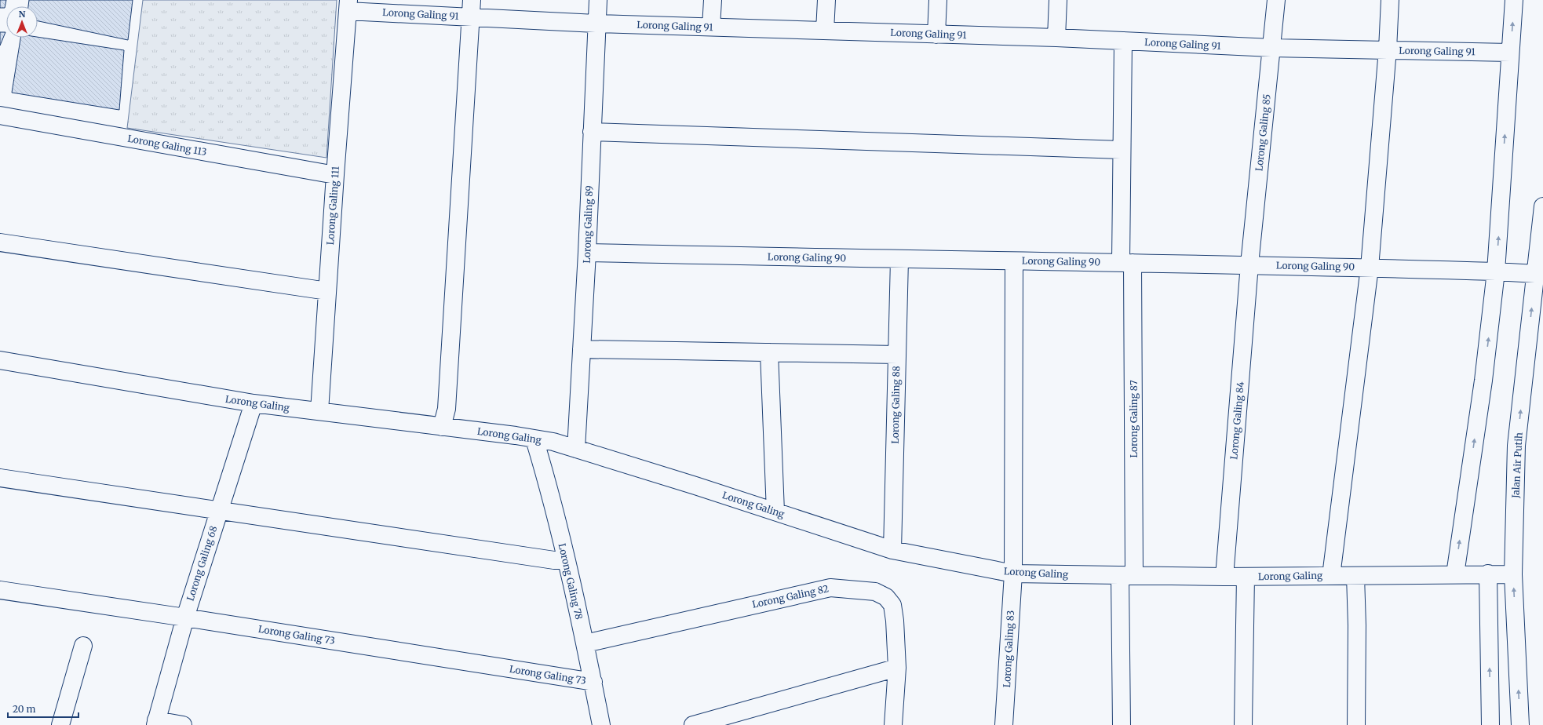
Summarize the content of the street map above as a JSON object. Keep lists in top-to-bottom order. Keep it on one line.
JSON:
{"streets":{"street":["Lorong Galing 91","Lorong Galing 85","Lorong Galing 113","Lorong Galing 111","Lorong Galing 89","Lorong Galing 90","Lorong Galing","Lorong Galing 88","Lorong Galing 87","Lorong Galing 84","Jalan Air Putih","Lorong Galing 68","Lorong Galing 78","Lorong Galing 82","Lorong Galing 73","Lorong Galing 83"]},"crossings":[["Lorong Galing 91","Lorong Galing 85"],["Lorong Galing 91","Lorong Galing 111"],["Lorong Galing 91","Lorong Galing 89"],["Lorong Galing 91","Lorong Galing 87"],["Lorong Galing 85","Lorong Galing 90"],["Lorong Galing 85","Lorong Galing 84"],["Lorong Galing 113","Lorong Galing 111"],["Lorong Galing 111","Lorong Galing"],["Lorong Galing 89","Lorong Galing 90"],["Lorong Galing 89","Lorong Galing"],["Lorong Galing 90","Lorong Galing 88"],["Lorong Galing 90","Lorong Galing 87"],["Lorong Galing 90","Lorong Galing 84"],["Lorong Galing 90","Jalan Air Putih"],["Lorong Galing 90","Lorong Galing 83"],["Lorong Galing","Lorong Galing 88"],["Lorong Galing","Lorong Galing 87"],["Lorong Galing","Lorong Galing 84"],["Lorong Galing","Jalan Air Putih"],["Lorong Galing","Lorong Galing 68"],["Lorong Galing","Lorong Galing 78"],["Lorong Galing","Lorong Galing 83"],["Lorong Galing 68","Lorong Galing 73"],["Lorong Galing 78","Lorong Galing 82"],["Lorong Galing 78","Lorong Galing 73"]],"scale_bar":"20 m","north":"top"}
